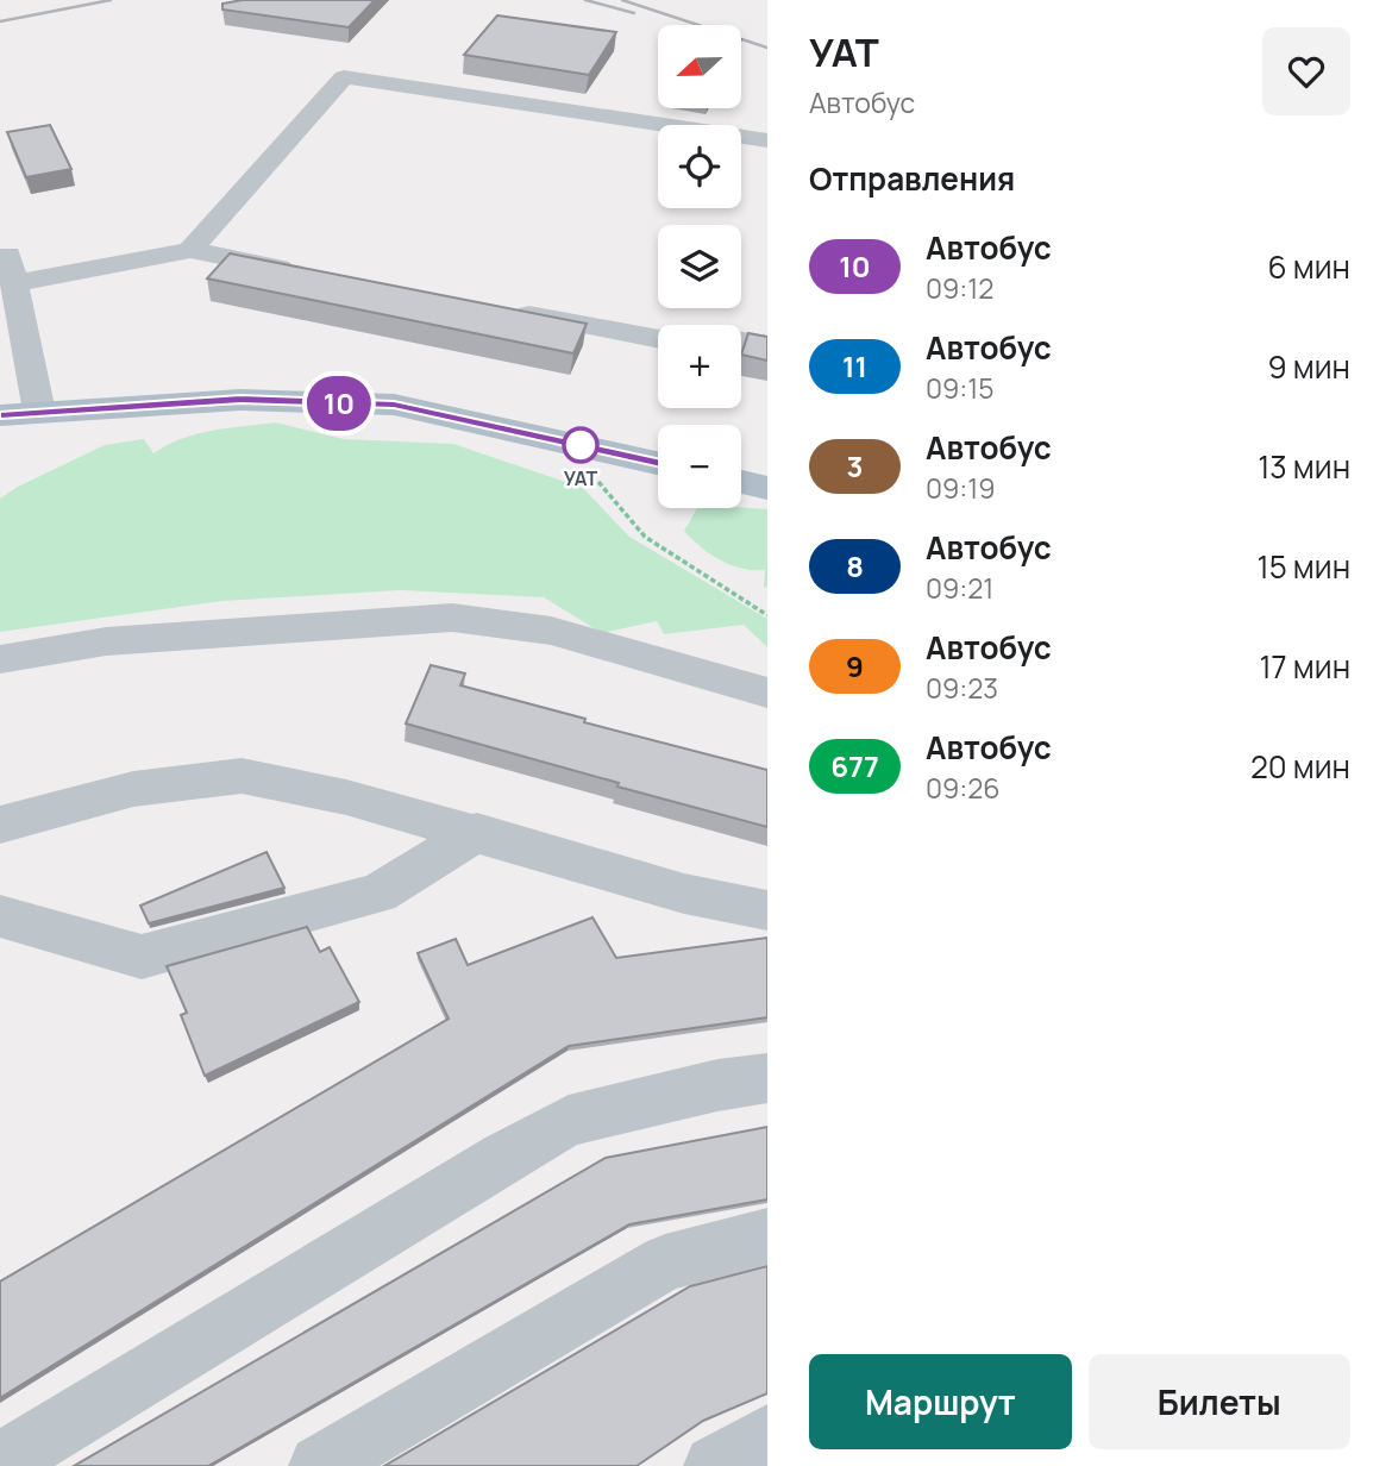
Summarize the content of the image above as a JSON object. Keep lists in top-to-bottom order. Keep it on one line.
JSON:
{"places":["УАТ"],"lines":["bus line 10"],"north":"left","page":{"on_map":"10","heading":[["УАТ","Автобус"],"Отправления"],"map_buttons":["+","−"],"list":[{"mark":"10","name":"Автобус","note":"09:12","value":"6 мин"},{"mark":"11","name":"Автобус","note":"09:15","value":"9 мин"},{"mark":"3","name":"Автобус","note":"09:19","value":"13 мин"},{"mark":"8","name":"Автобус","note":"09:21","value":"15 мин"},{"mark":"9","name":"Автобус","note":"09:23","value":"17 мин"},{"mark":"677","name":"Автобус","note":"09:26","value":"20 мин"}],"buttons":["Маршрут","Билеты"]}}
